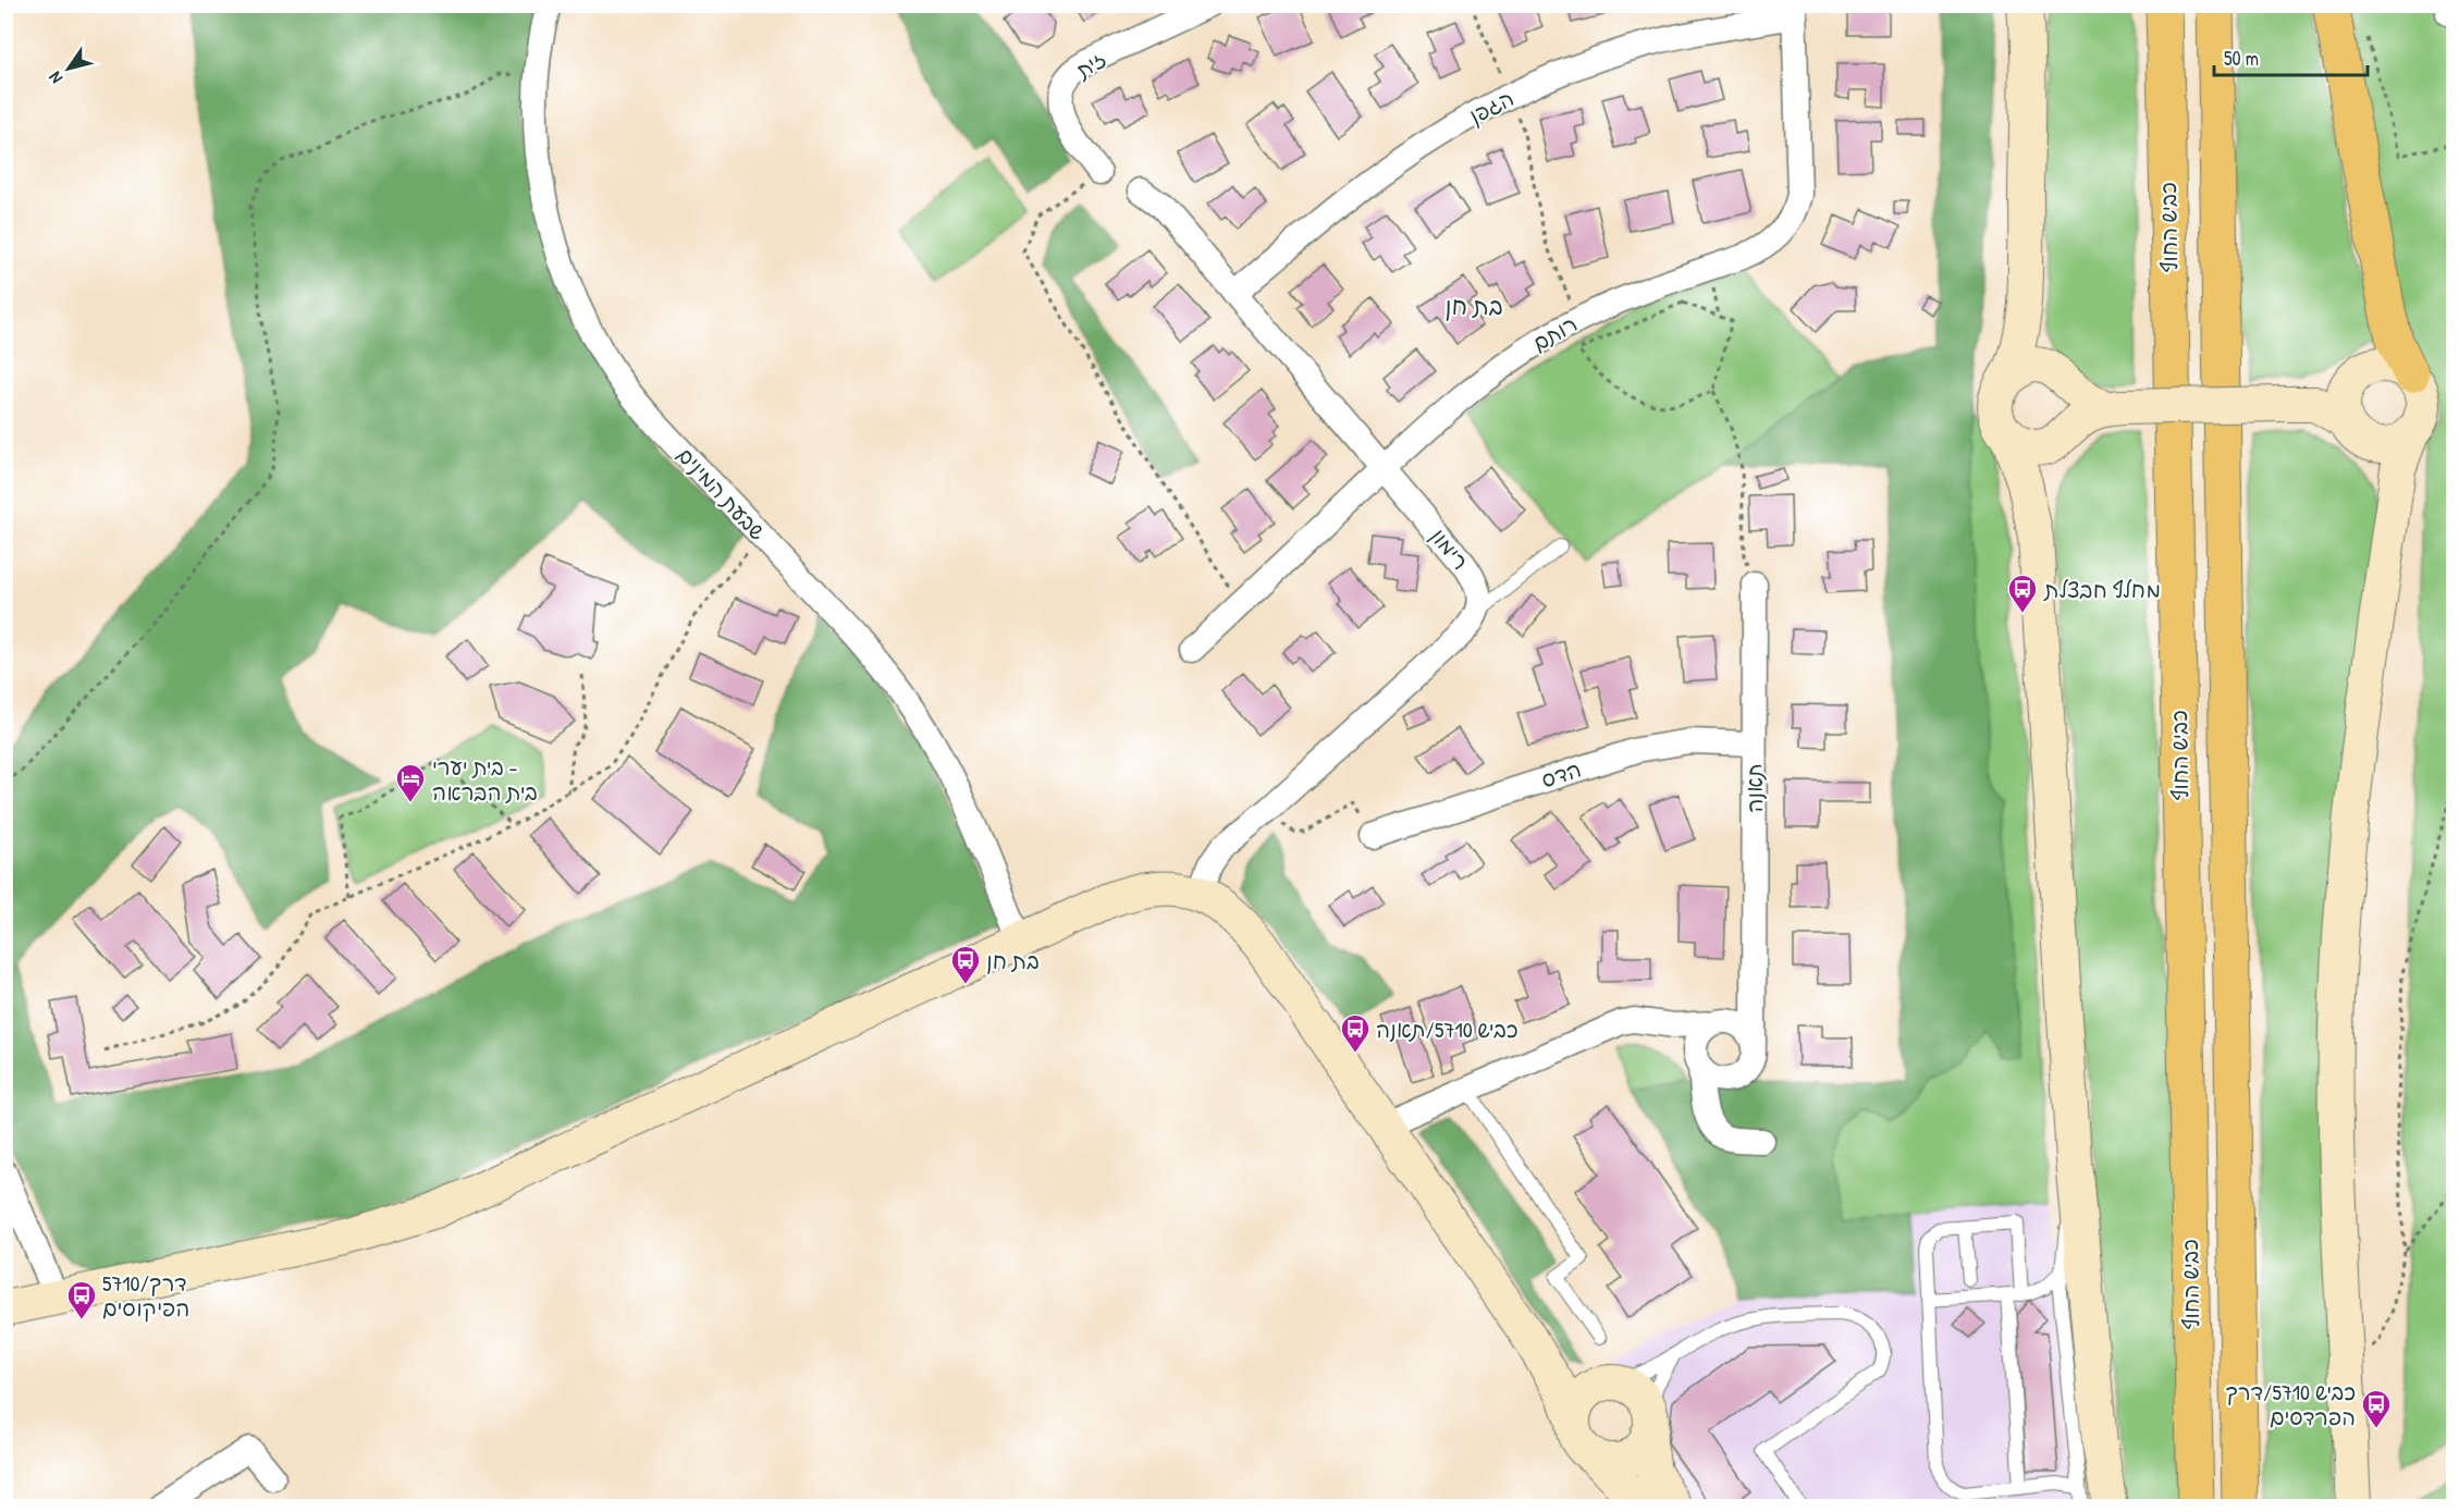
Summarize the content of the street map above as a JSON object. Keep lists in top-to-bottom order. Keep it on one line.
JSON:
{"streets":{"highway":["כביש החוף"],"street":["זית","הגפן","רותם","שבעת המינים","רימון","הדס","תאנה"]},"crossings":[["הגפן","רותם"],["הגפן","רימון"],["רותם","רימון"],["הדס","תאנה"]],"districts":["בת חן"],"places":{"bus stop":["מחלף חבצלת","בת חן","כביש 5710/תאנה","5710/דרך הפיקוסים","כביש 5710/דרך הפרדסים"],"hotel":["בית יערי - בית הבראה"]},"scale_bar":"50 m","north":"bottom left"}
